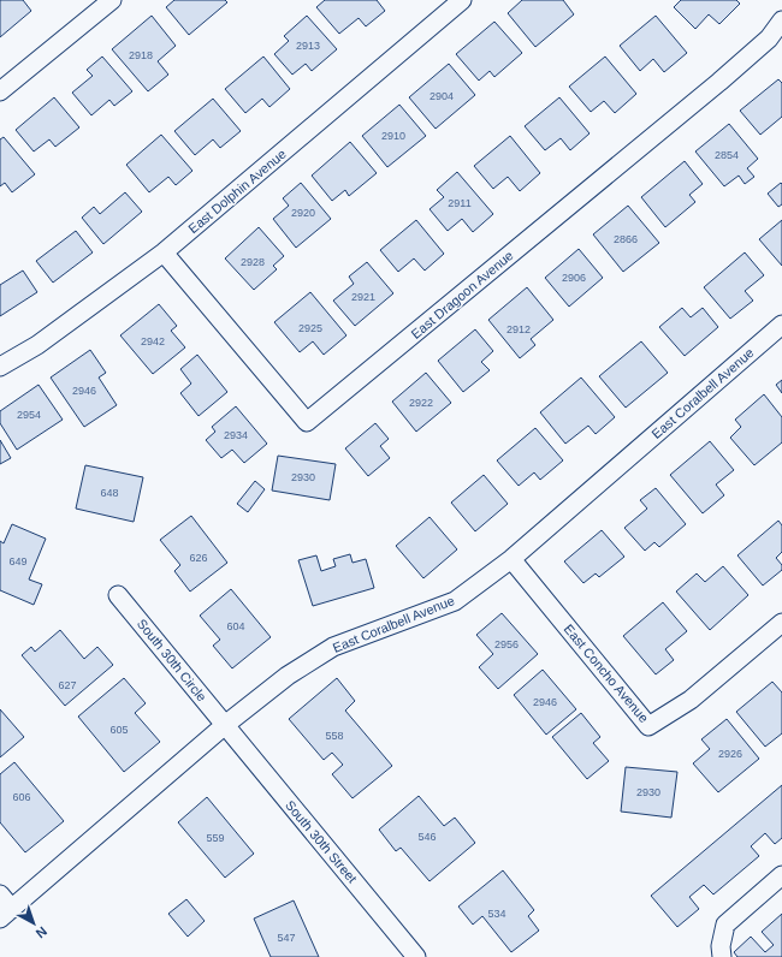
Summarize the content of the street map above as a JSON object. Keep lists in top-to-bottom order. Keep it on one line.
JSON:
{"streets":{"street":["East Dolphin Avenue","East Dragoon Avenue","East Coralbell Avenue","South 30th Circle","East Concho Avenue","South 30th Street"]},"crossings":[["East Dolphin Avenue","East Dragoon Avenue"],["East Coralbell Avenue","South 30th Circle"],["East Coralbell Avenue","East Concho Avenue"],["East Coralbell Avenue","South 30th Street"],["South 30th Circle","South 30th Street"]],"house_numbers":["2913","2918","2904","2910","2854","2911","2920","2866","2928","2906","2921","2925","2912","2942","2946","2922","2954","2934","2930","648","626","649","604","2956","627","2946","605","558","2926","2930","606","546","559","534","547"],"north":"bottom right"}
